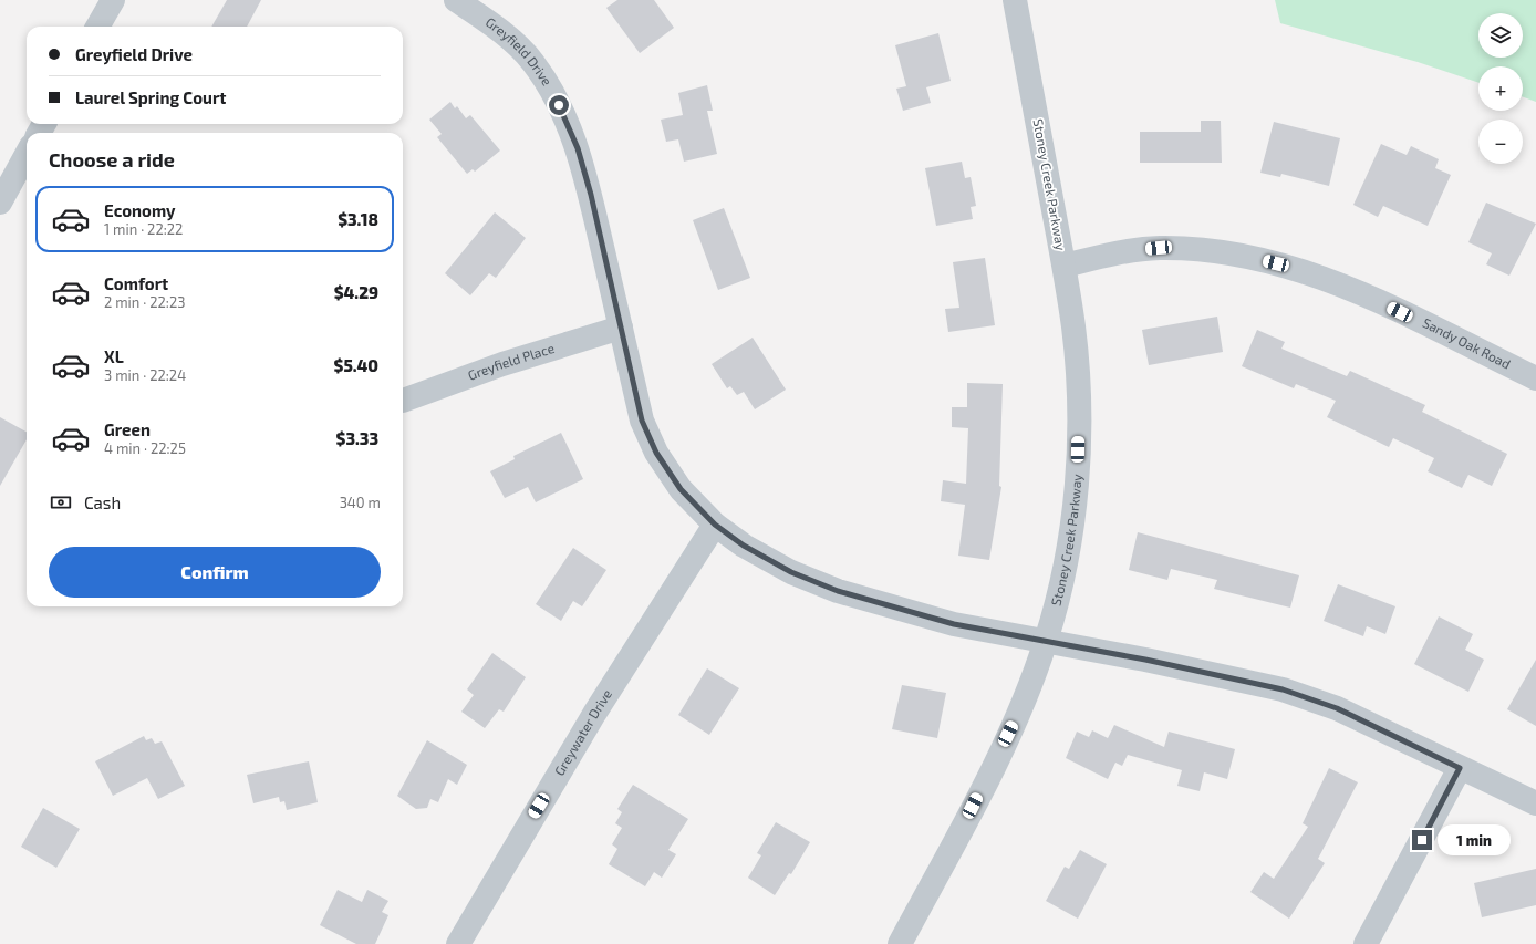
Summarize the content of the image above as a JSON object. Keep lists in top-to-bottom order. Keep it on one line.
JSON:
{"streets":{"street":["Greyfield Drive","Stoney Creek Parkway","Sandy Oak Road","Greyfield Place","Greywater Drive"]},"crossings":[["Greyfield Drive","Stoney Creek Parkway"],["Greyfield Drive","Greyfield Place"],["Greyfield Drive","Greywater Drive"],["Stoney Creek Parkway","Sandy Oak Road"]],"page":{"map_buttons":["+","−"],"banner":["Greyfield Drive","Laurel Spring Court"],"heading":"Choose a ride","list":[{"name":"Economy","note":"1 min · 22:22","value":"$3.18"},{"name":"Comfort","note":"2 min · 22:23","value":"$4.29"},{"name":"XL","note":"3 min · 22:24","value":"$5.40"},{"name":"Green","note":"4 min · 22:25","value":"$3.33"}],"pay":["Cash","340 m"],"buttons":"Confirm","bubble":"1 min"}}
